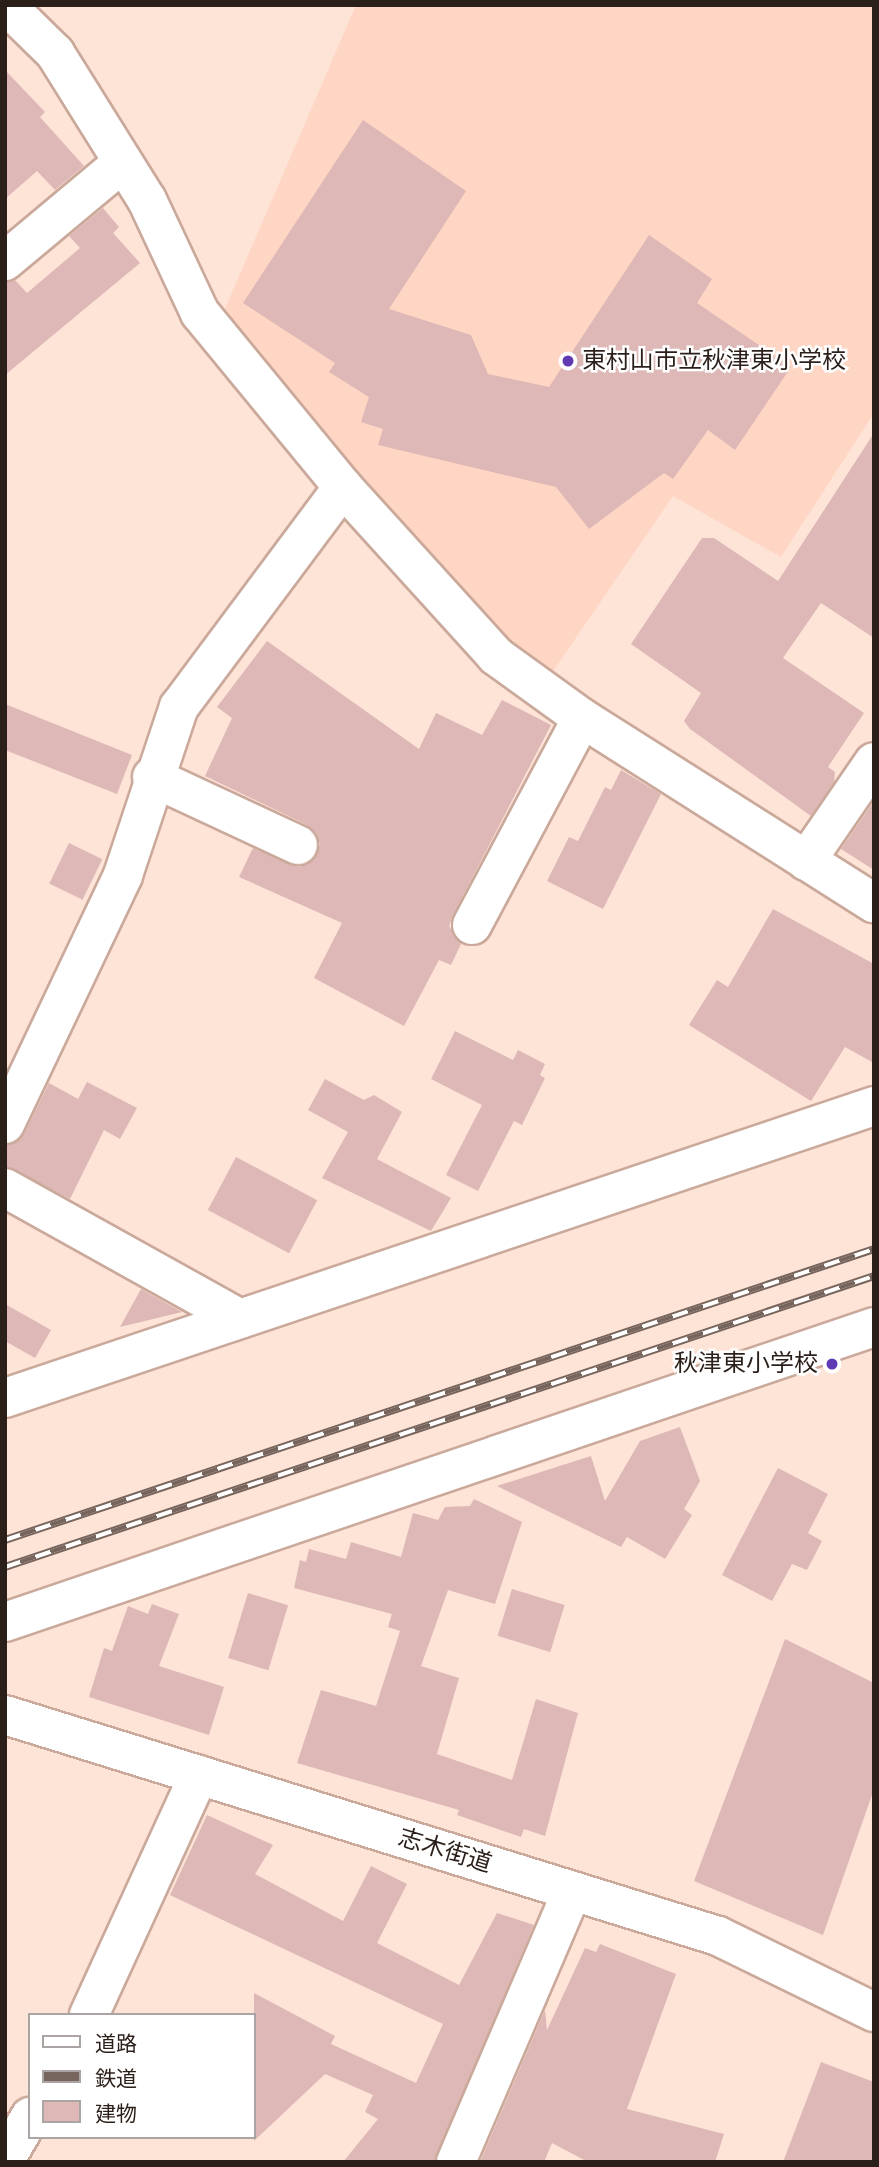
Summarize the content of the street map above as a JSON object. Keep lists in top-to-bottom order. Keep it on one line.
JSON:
{"streets":{"street":["志木街道"]},"places":["東村山市立秋津東小学校","秋津東小学校"],"legend":["道路","鉄道","建物"]}
